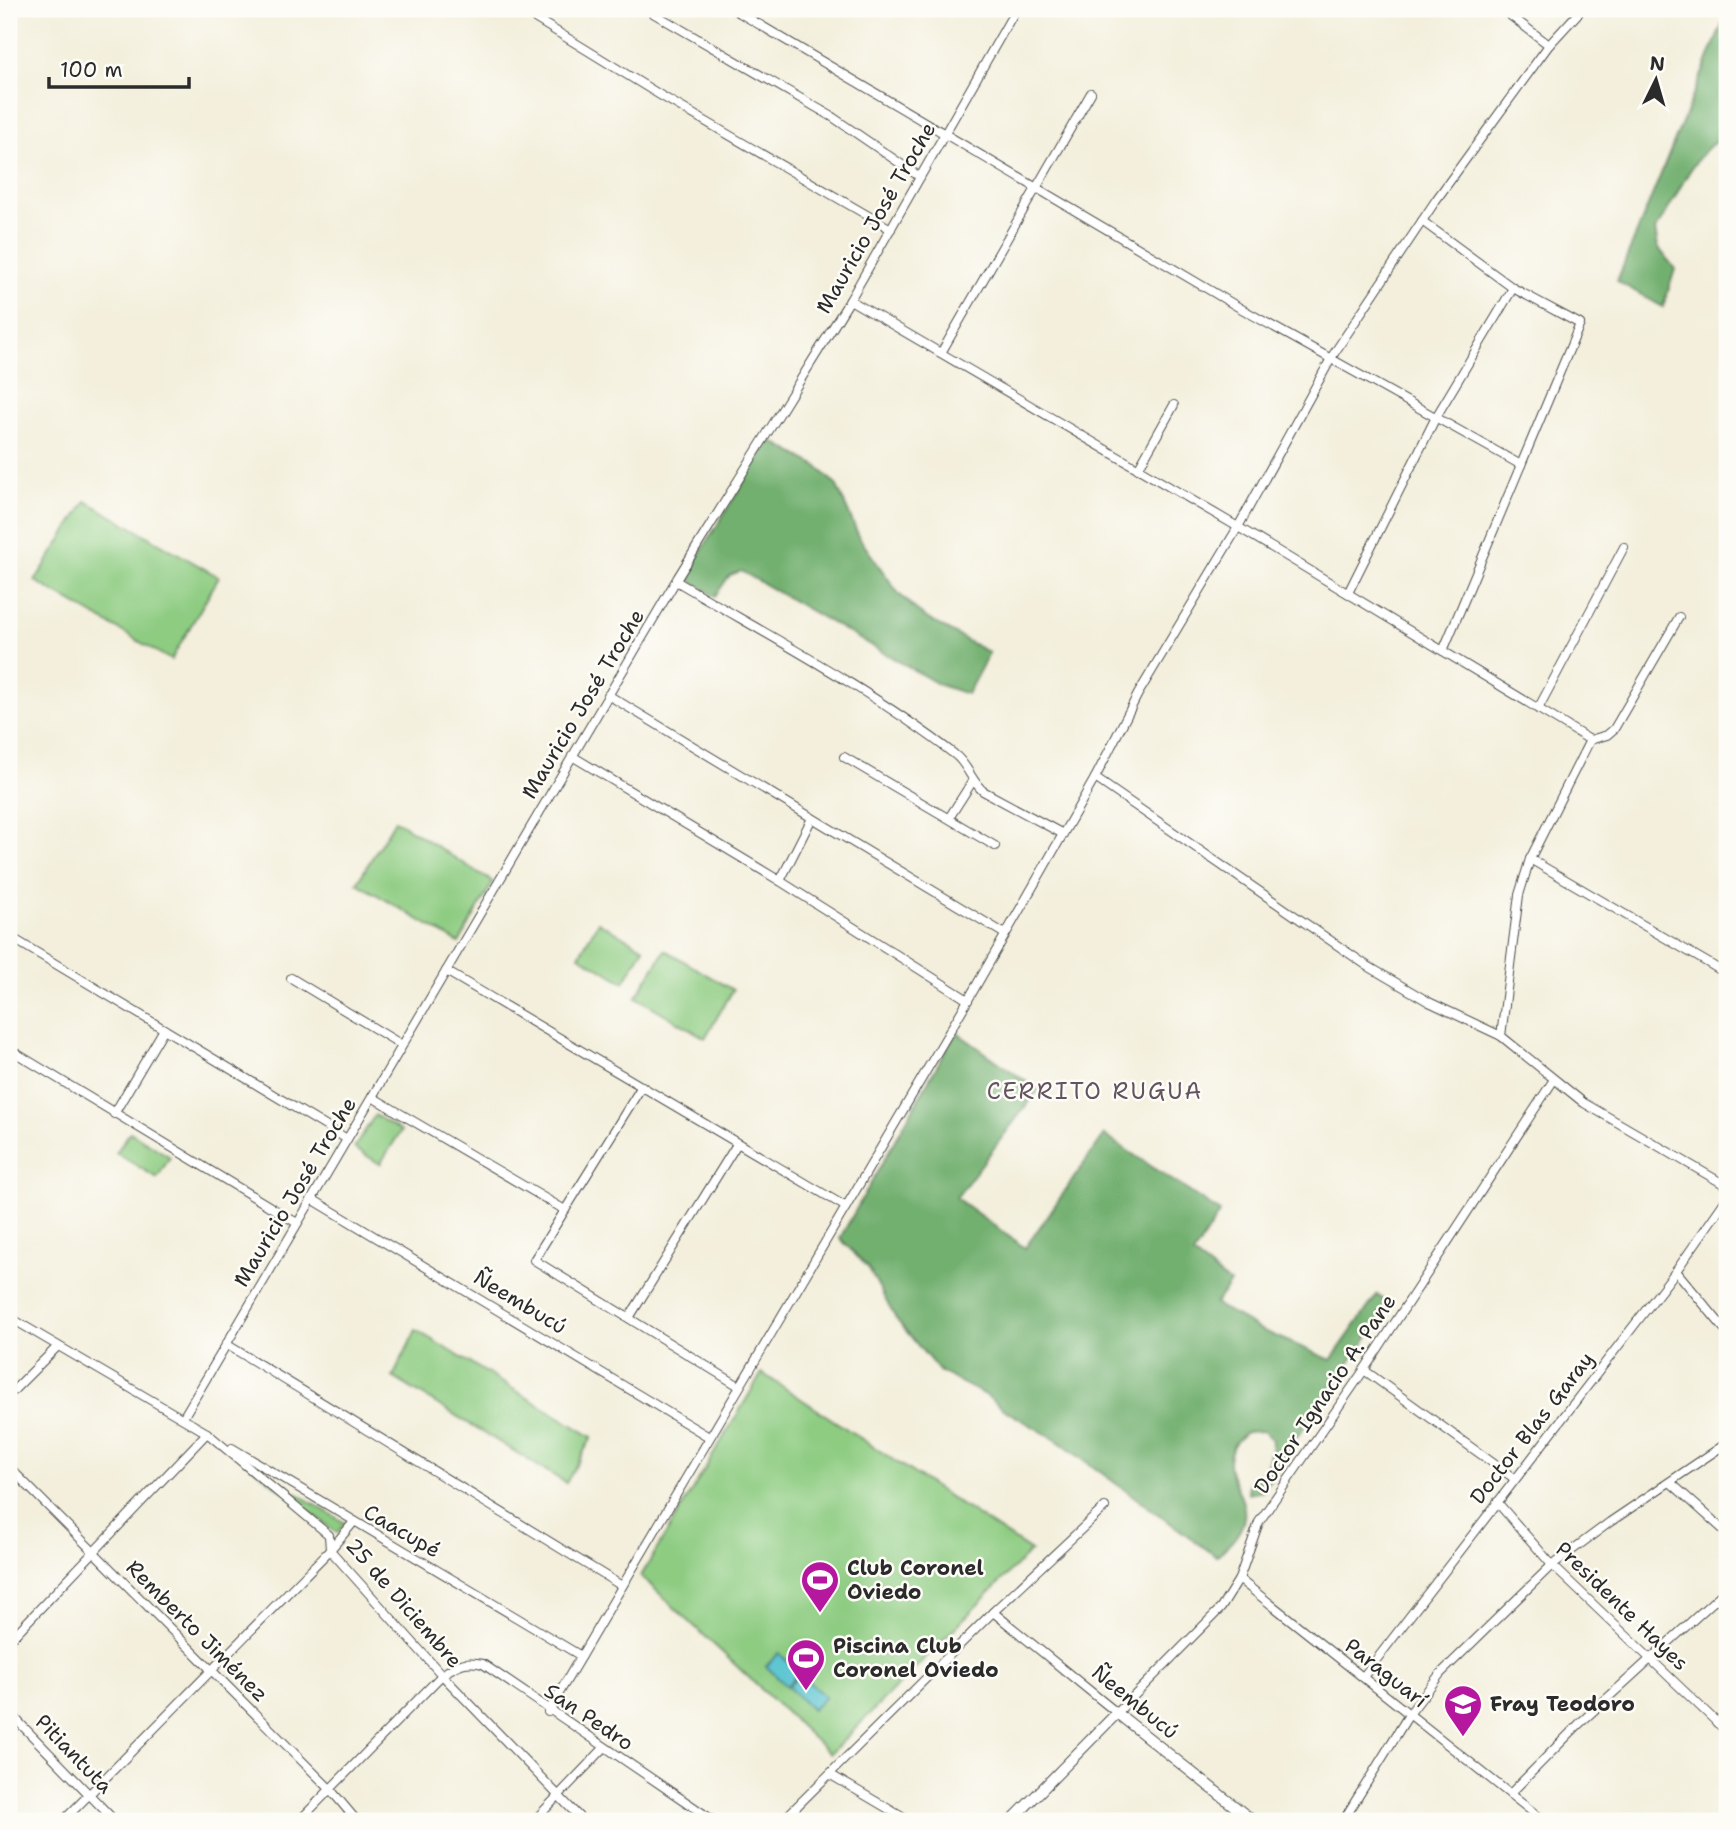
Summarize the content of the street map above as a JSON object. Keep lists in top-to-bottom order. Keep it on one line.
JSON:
{"streets":{"street":["Mauricio José Troche","Ñeembucú","Doctor Ignacio A. Pane","Doctor Blas Garay","Caacupé","25 de Diciembre","Presidente Hayes","Remberto Jiménez","Paraguarí","San Pedro","Pitiantuta"]},"crossings":[["Mauricio José Troche","Ñeembucú"],["Mauricio José Troche","25 de Diciembre"],["Ñeembucú","Doctor Ignacio A. Pane"],["Doctor Ignacio A. Pane","Paraguarí"],["Doctor Blas Garay","Presidente Hayes"],["Doctor Blas Garay","Paraguarí"],["Caacupé","25 de Diciembre"],["25 de Diciembre","San Pedro"]],"districts":["CERRITO RUGUA"],"places":{"sports":["Club Coronel Oviedo","Piscina Club Coronel Oviedo"],"school or university":["Fray Teodoro"]},"scale_bar":"100 m","north":"top"}
